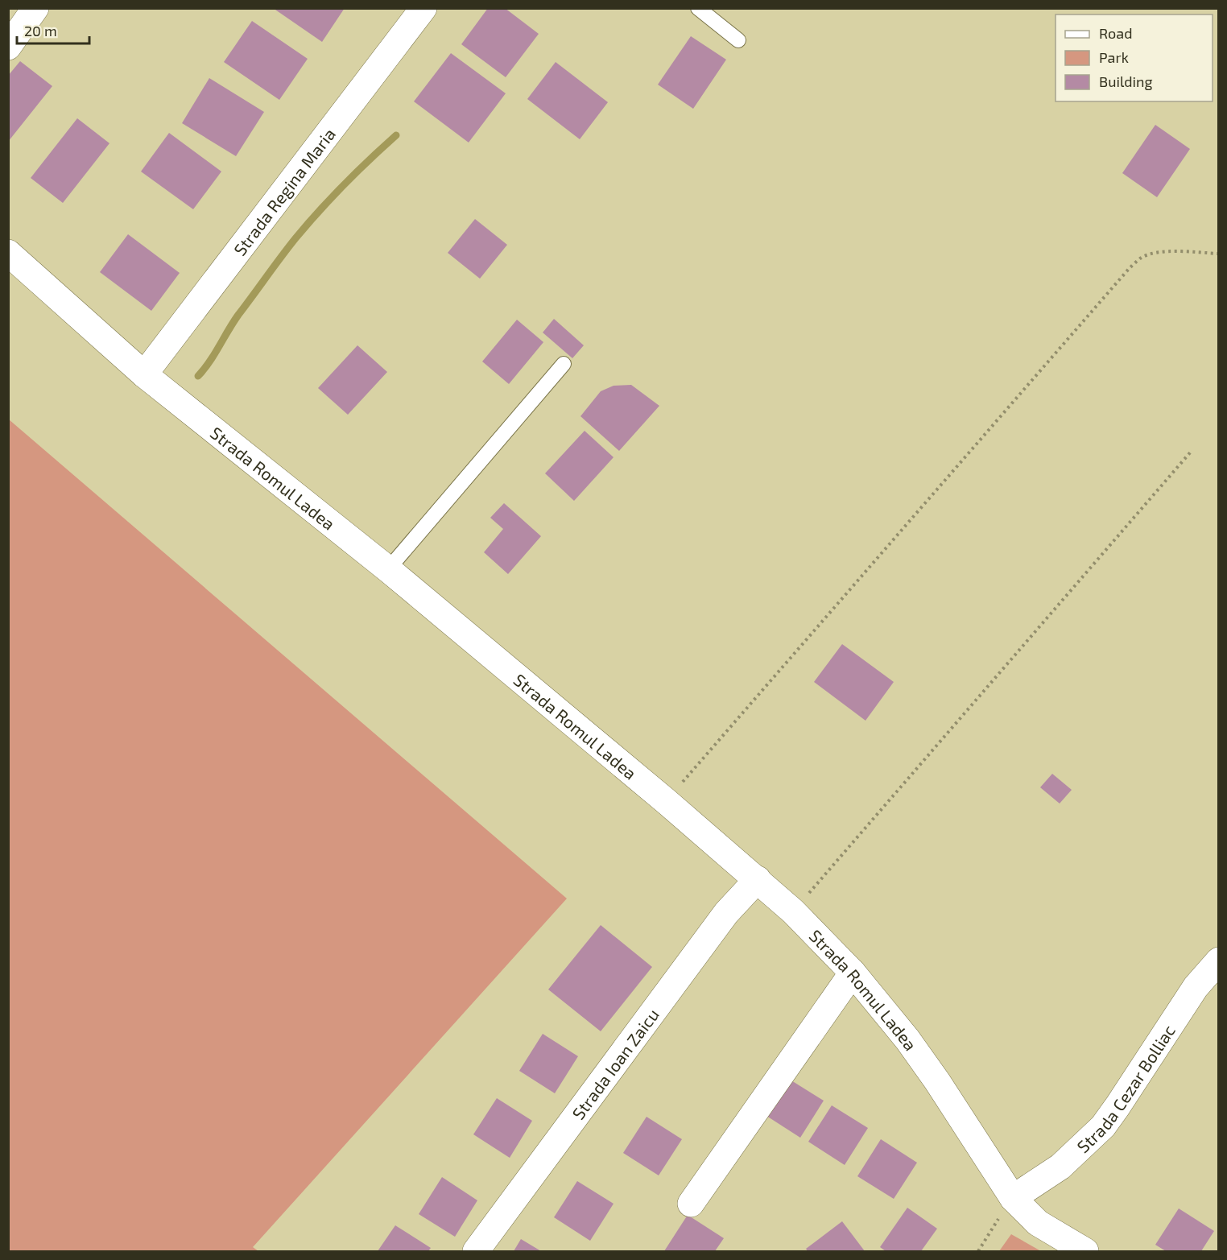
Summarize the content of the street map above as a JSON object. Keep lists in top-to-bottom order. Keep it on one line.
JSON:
{"streets":{"street":["Strada Regina Maria","Strada Romul Ladea","Strada Ioan Zaicu","Strada Cezar Bolliac"]},"crossings":[["Strada Regina Maria","Strada Romul Ladea"],["Strada Romul Ladea","Strada Ioan Zaicu"],["Strada Romul Ladea","Strada Cezar Bolliac"]],"legend":["Road","Park","Building"],"scale_bar":"20 m"}
